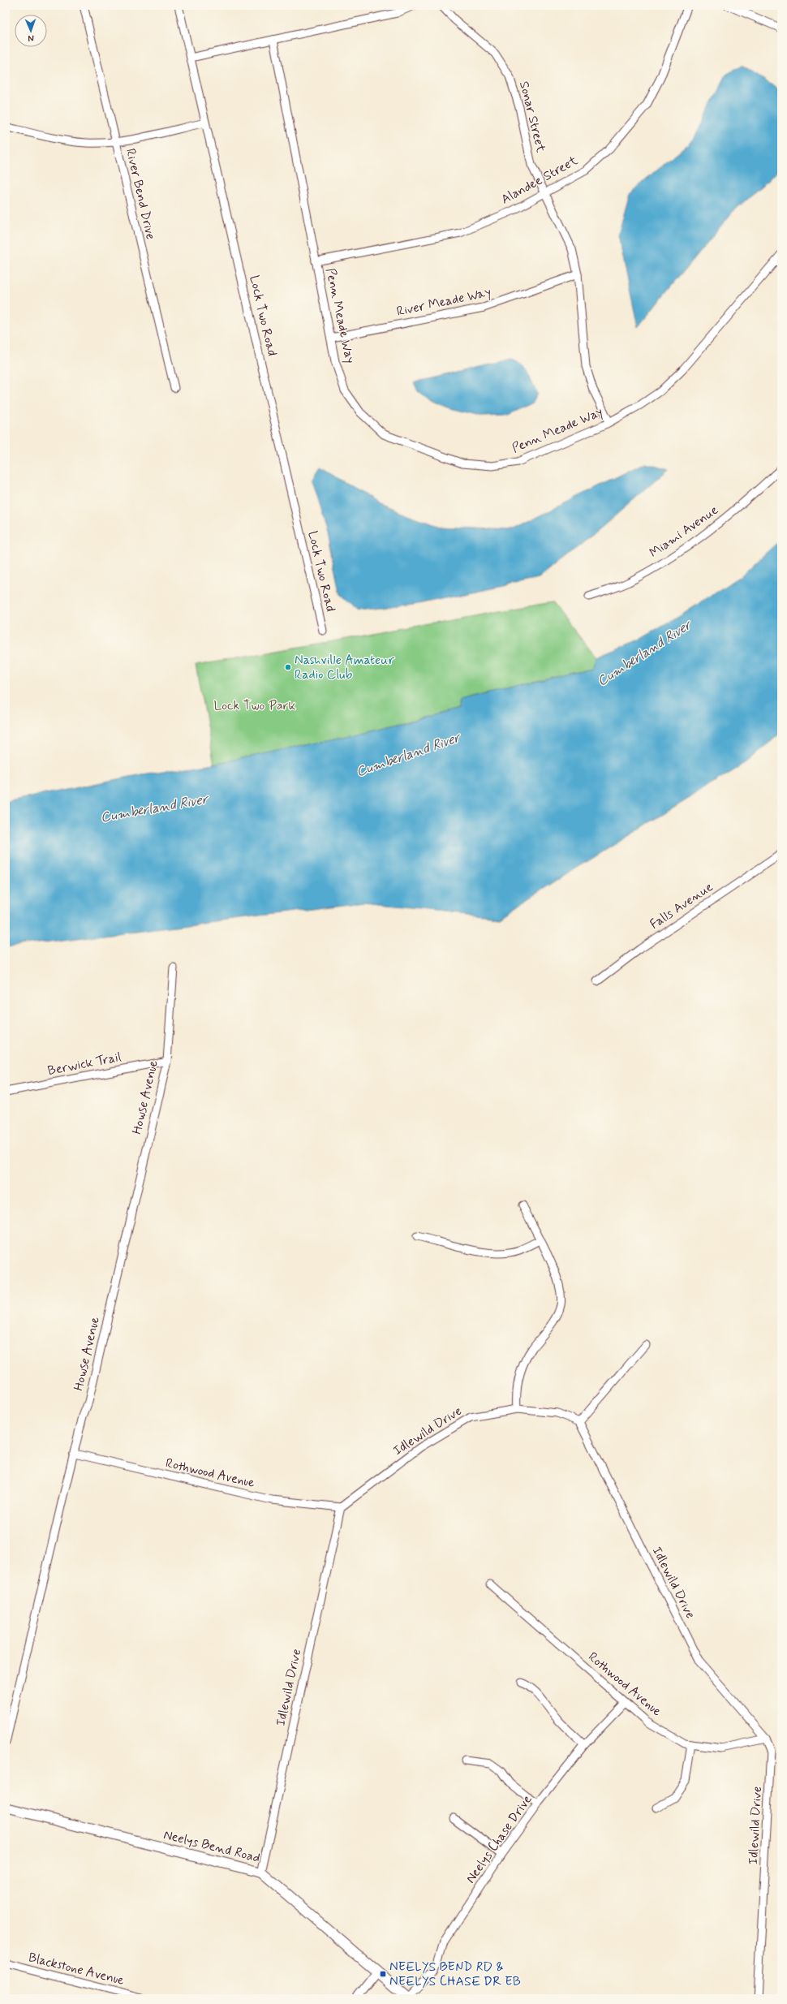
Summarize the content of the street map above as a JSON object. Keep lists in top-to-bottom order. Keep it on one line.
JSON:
{"streets":{"main road":["Neelys Bend Road"],"street":["Sonar Street","Alandee Street","River Bend Drive","River Meade Way","Lock Two Road","Penn Meade Way","Miami Avenue","Falls Avenue","Berwick Trail","Howse Avenue","Idlewild Drive","Rothwood Avenue","Neelys Chase Drive","Blackstone Avenue"]},"crossings":[["Sonar Street","Alandee Street"],["Sonar Street","River Meade Way"],["Sonar Street","Penn Meade Way"],["Alandee Street","Penn Meade Way"],["River Meade Way","Penn Meade Way"],["Berwick Trail","Howse Avenue"],["Howse Avenue","Rothwood Avenue"],["Idlewild Drive","Rothwood Avenue"],["Idlewild Drive","Neelys Bend Road"],["Rothwood Avenue","Neelys Chase Drive"],["Neelys Chase Drive","Neelys Bend Road"]],"water":["Cumberland River"],"parks":["Lock Two Park"],"places":{"other":["Nashville Amateur Radio Club"],"transit":["NEELYS BEND RD & NEELYS CHASE DR EB"]},"north":"bottom"}
